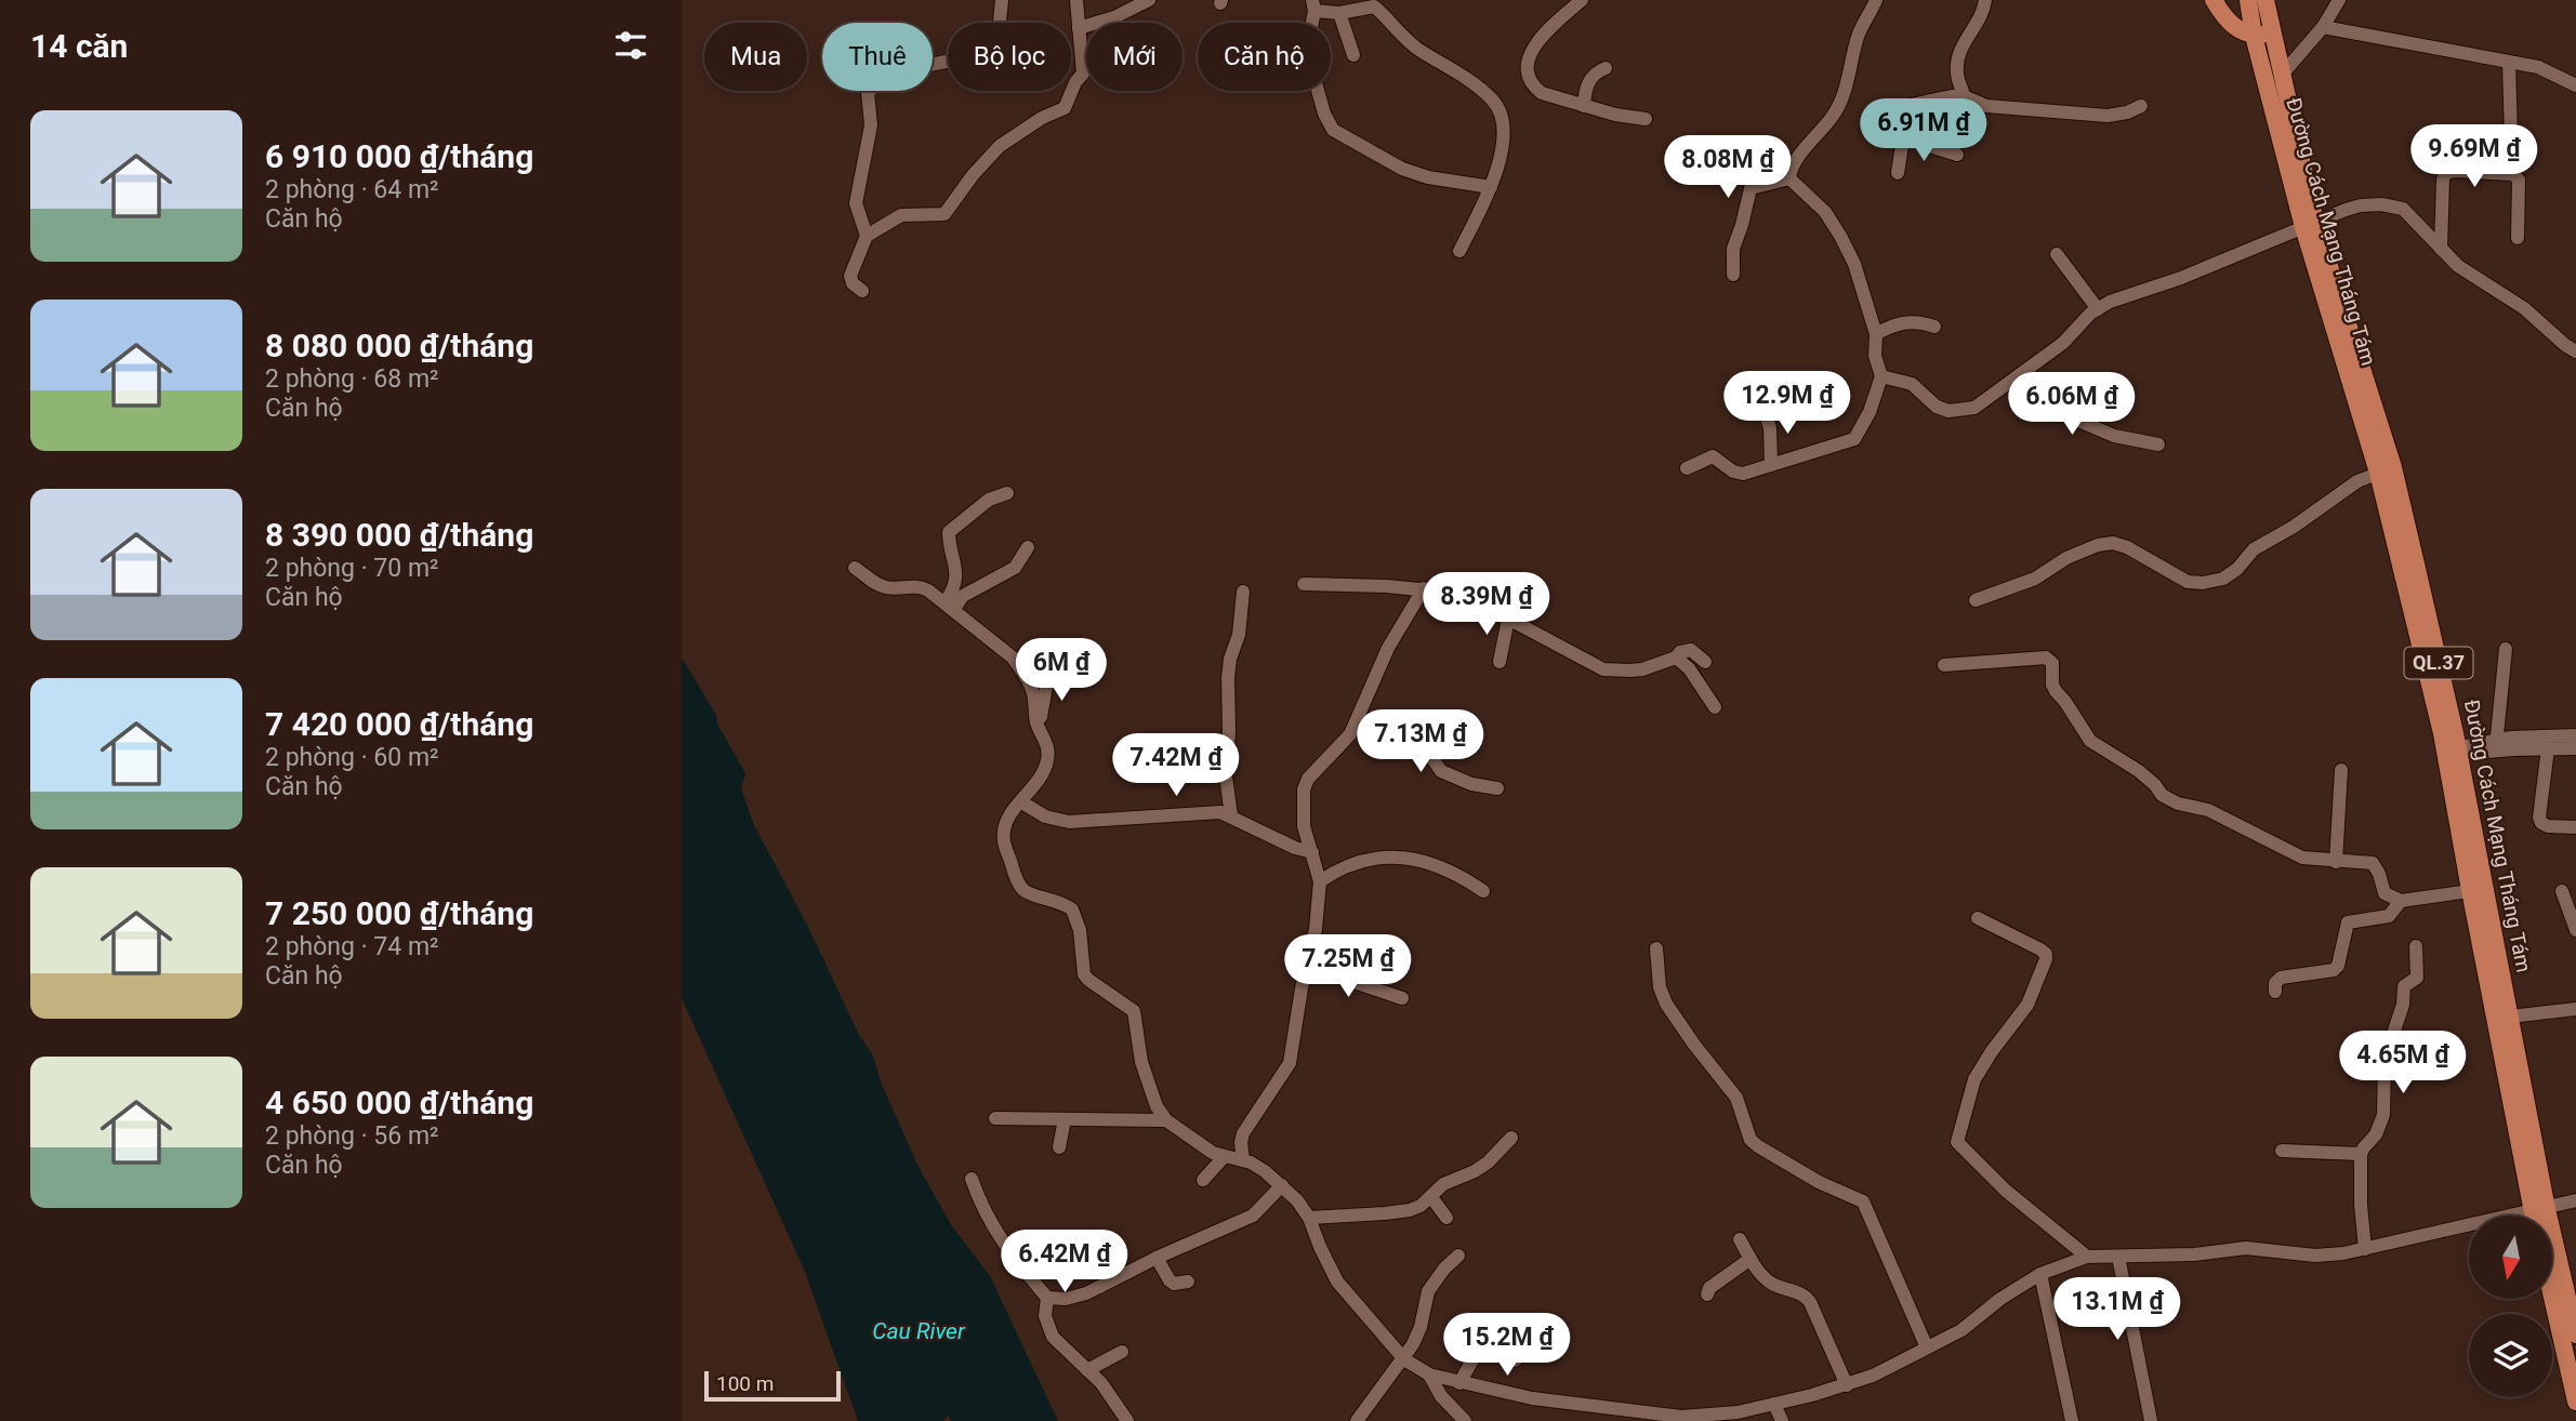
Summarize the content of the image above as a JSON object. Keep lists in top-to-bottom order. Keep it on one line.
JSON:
{"streets":{"main road":["Đường Cách Mạng Tháng Tám","QL.37"]},"water":["Cau River"],"scale_bar":"100 m","north":"bottom","page":{"heading":"14 căn","chip":["Mua","Thuê","Bộ lọc","Mới","Căn hộ"],"list":[{"name":"6 910 000 ₫/tháng","note":"2 phòng · 64 m² · Căn hộ"},{"name":"8 080 000 ₫/tháng","note":"2 phòng · 68 m² · Căn hộ"},{"name":"8 390 000 ₫/tháng","note":"2 phòng · 70 m² · Căn hộ"},{"name":"7 420 000 ₫/tháng","note":"2 phòng · 60 m² · Căn hộ"},{"name":"7 250 000 ₫/tháng","note":"2 phòng · 74 m² · Căn hộ"},{"name":"4 650 000 ₫/tháng","note":"2 phòng · 56 m² · Căn hộ"}],"price":["6.91M ₫","9.69M ₫","8.08M ₫","12.9M ₫","6.06M ₫","8.39M ₫","6M ₫","7.13M ₫","7.42M ₫","7.25M ₫","4.65M ₫","6.42M ₫","13.1M ₫","15.2M ₫"],"scale":"100 m"}}
